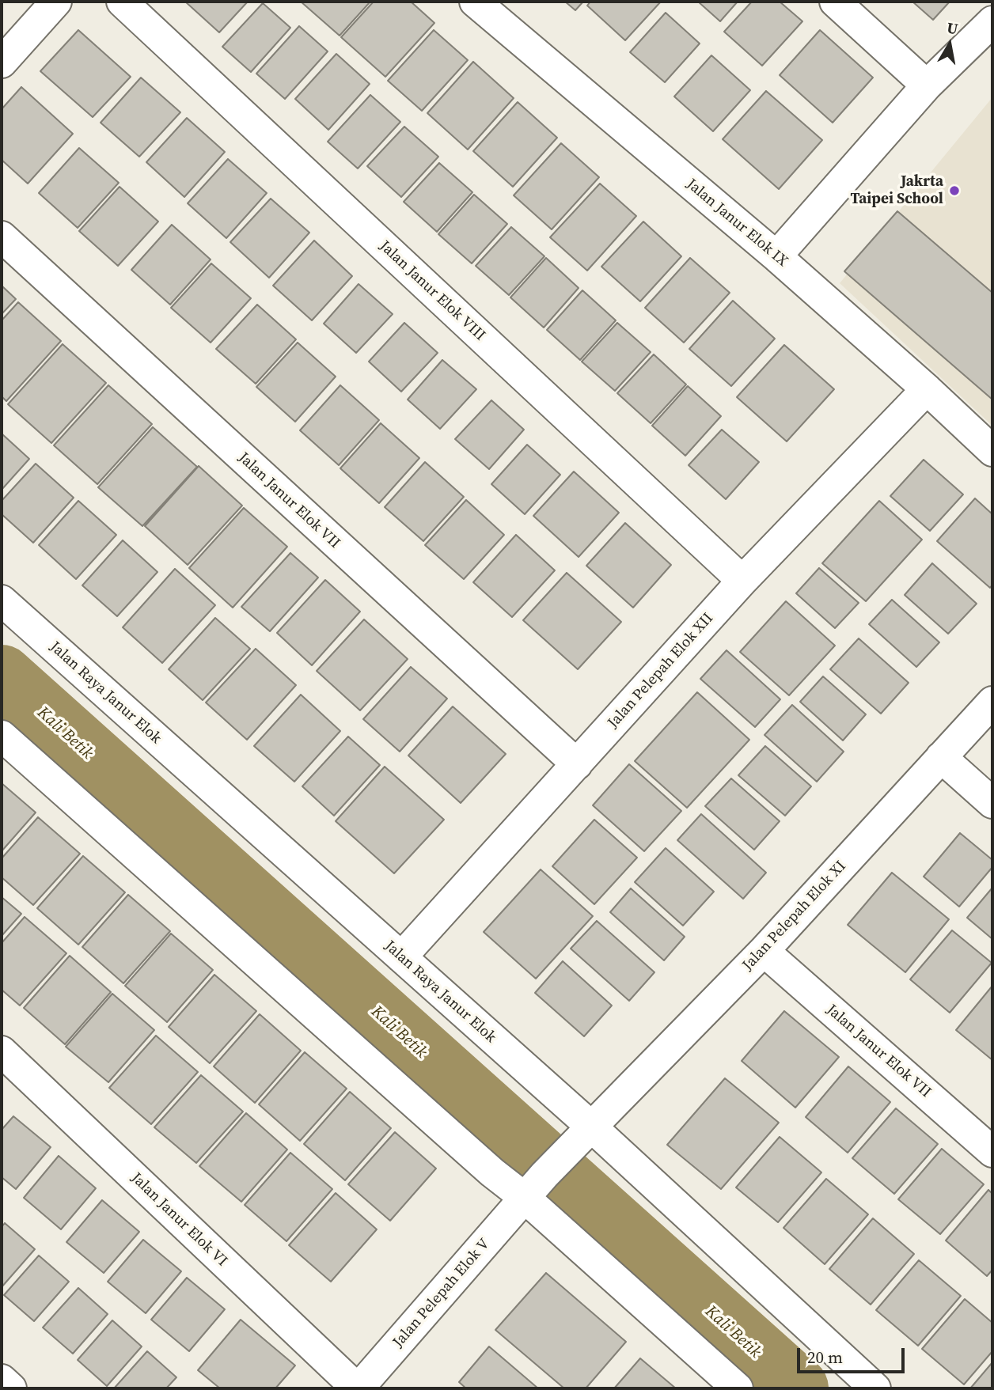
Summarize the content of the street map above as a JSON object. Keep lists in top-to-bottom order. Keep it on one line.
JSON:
{"streets":{"street":["Jalan Janur Elok IX","Jalan Janur Elok VIII","Jalan Janur Elok VII","Jalan Pelepah Elok XII","Jalan Raya Janur Elok","Jalan Pelepah Elok XI","Jalan Janur Elok VI","Jalan Pelepah Elok V"]},"crossings":[["Jalan Janur Elok IX","Jalan Pelepah Elok XII"],["Jalan Janur Elok VIII","Jalan Pelepah Elok XII"],["Jalan Janur Elok VII","Jalan Pelepah Elok XII"],["Jalan Janur Elok VII","Jalan Pelepah Elok XI"],["Jalan Pelepah Elok XII","Jalan Raya Janur Elok"],["Jalan Raya Janur Elok","Jalan Pelepah Elok XI"],["Jalan Pelepah Elok XI","Jalan Pelepah Elok V"],["Jalan Janur Elok VI","Jalan Pelepah Elok V"]],"water":["Kali Betik"],"places":["Jakrta Taipei School"],"scale_bar":"20 m","north":"top"}
